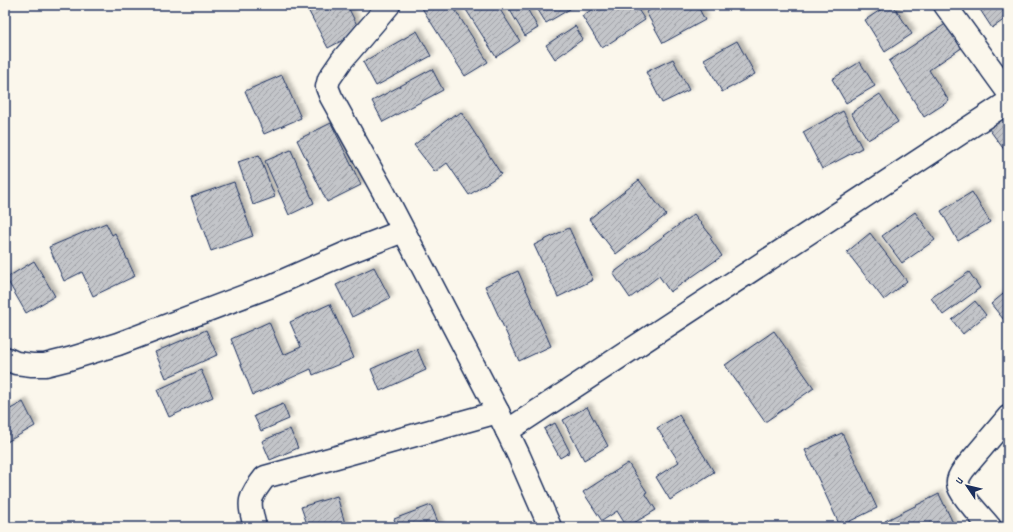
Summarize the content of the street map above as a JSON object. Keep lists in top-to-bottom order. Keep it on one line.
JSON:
{"north":"top left"}
